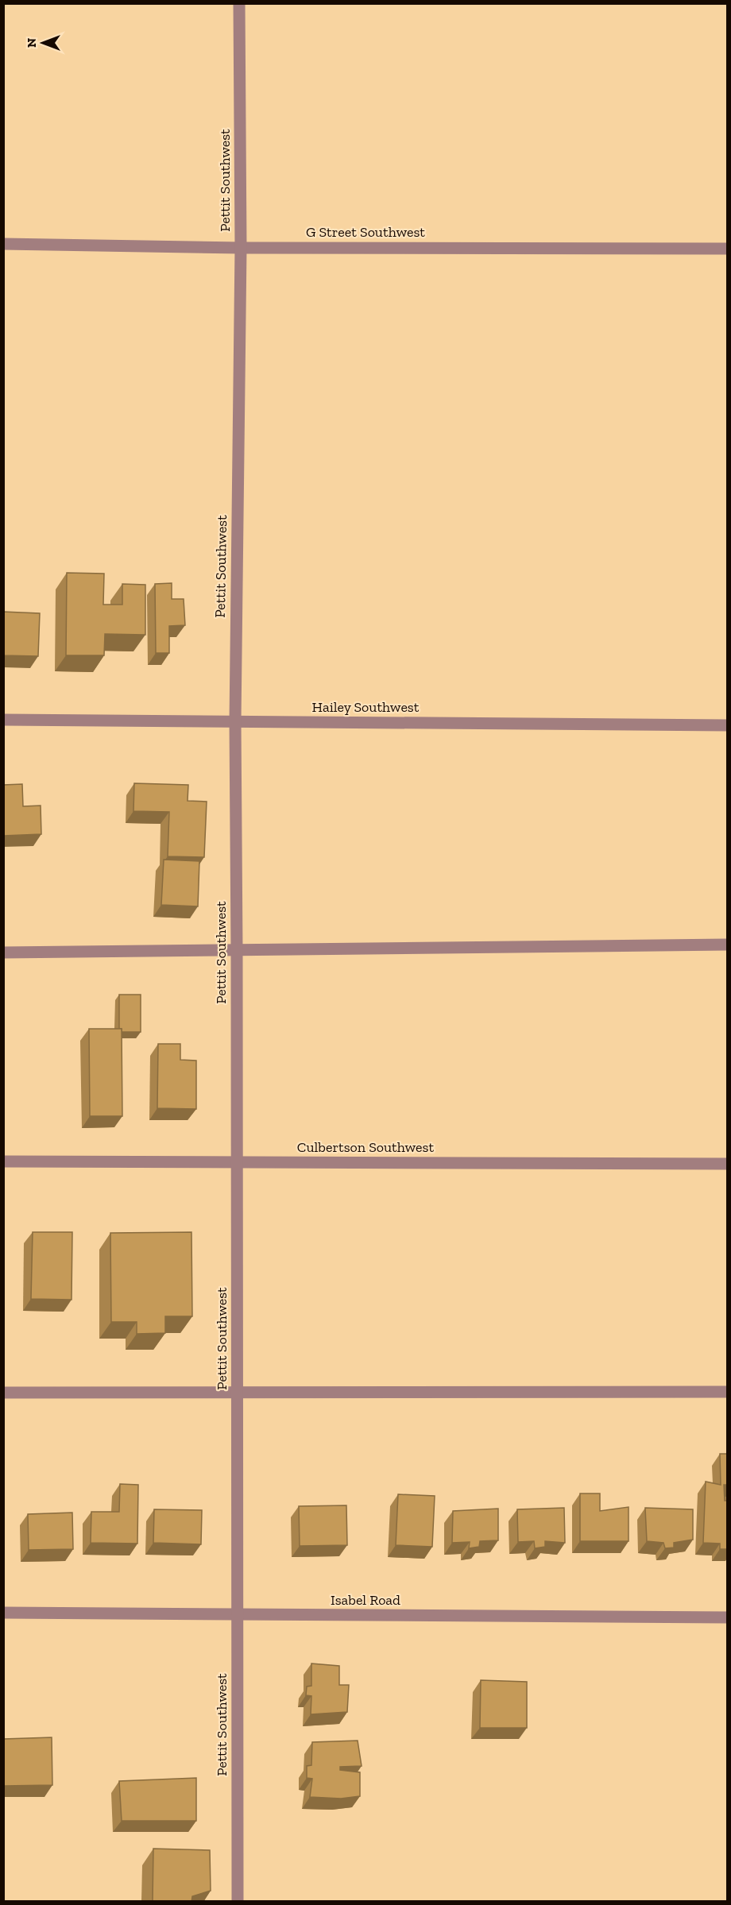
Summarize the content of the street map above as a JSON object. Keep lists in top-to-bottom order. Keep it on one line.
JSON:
{"streets":{"street":["Pettit Southwest","G Street Southwest","Hailey Southwest","Culbertson Southwest","Isabel Road"]},"crossings":[["Pettit Southwest","G Street Southwest"],["Pettit Southwest","Hailey Southwest"],["Pettit Southwest","Culbertson Southwest"],["Pettit Southwest","Isabel Road"]],"north":"left"}
